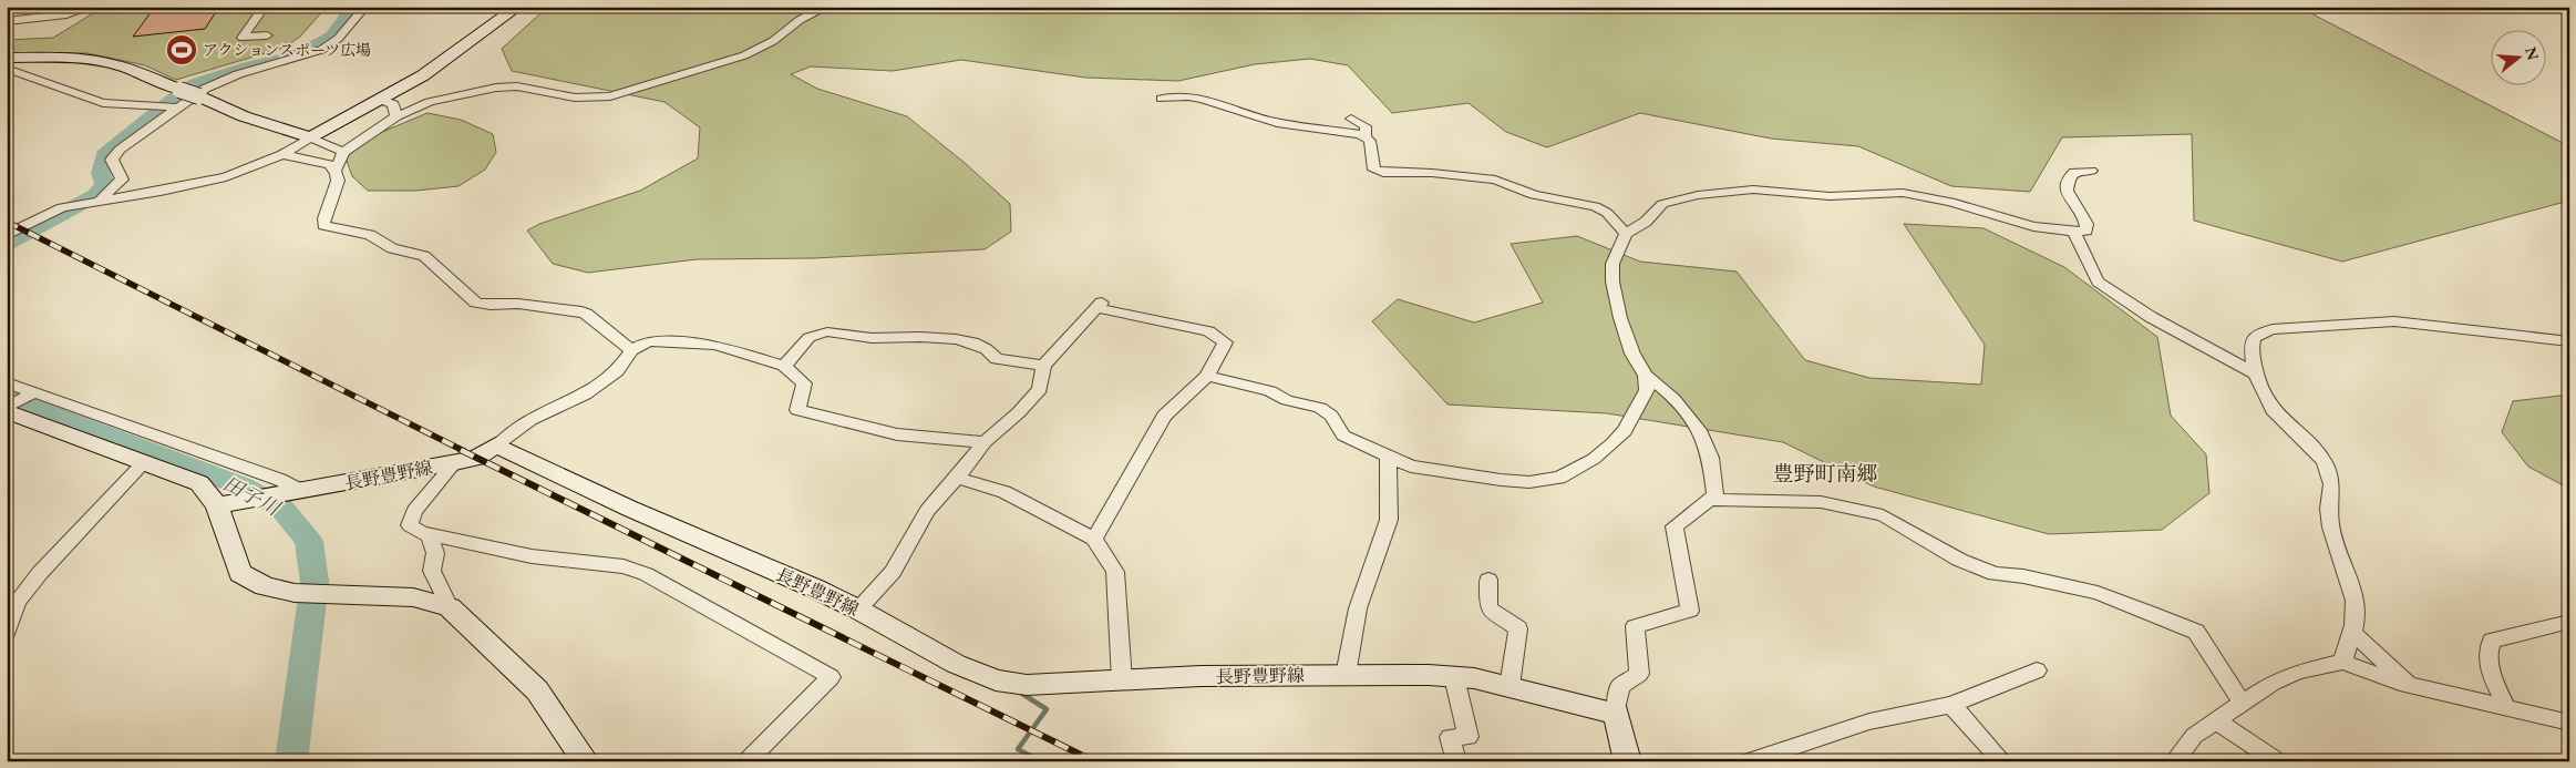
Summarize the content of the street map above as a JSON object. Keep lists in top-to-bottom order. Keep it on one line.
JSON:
{"streets":{"main road":["長野豊野線"]},"districts":["豊野町南郷"],"water":["田子川"],"places":{"sports":["アクションスポーツ広場"]},"north":"right"}
